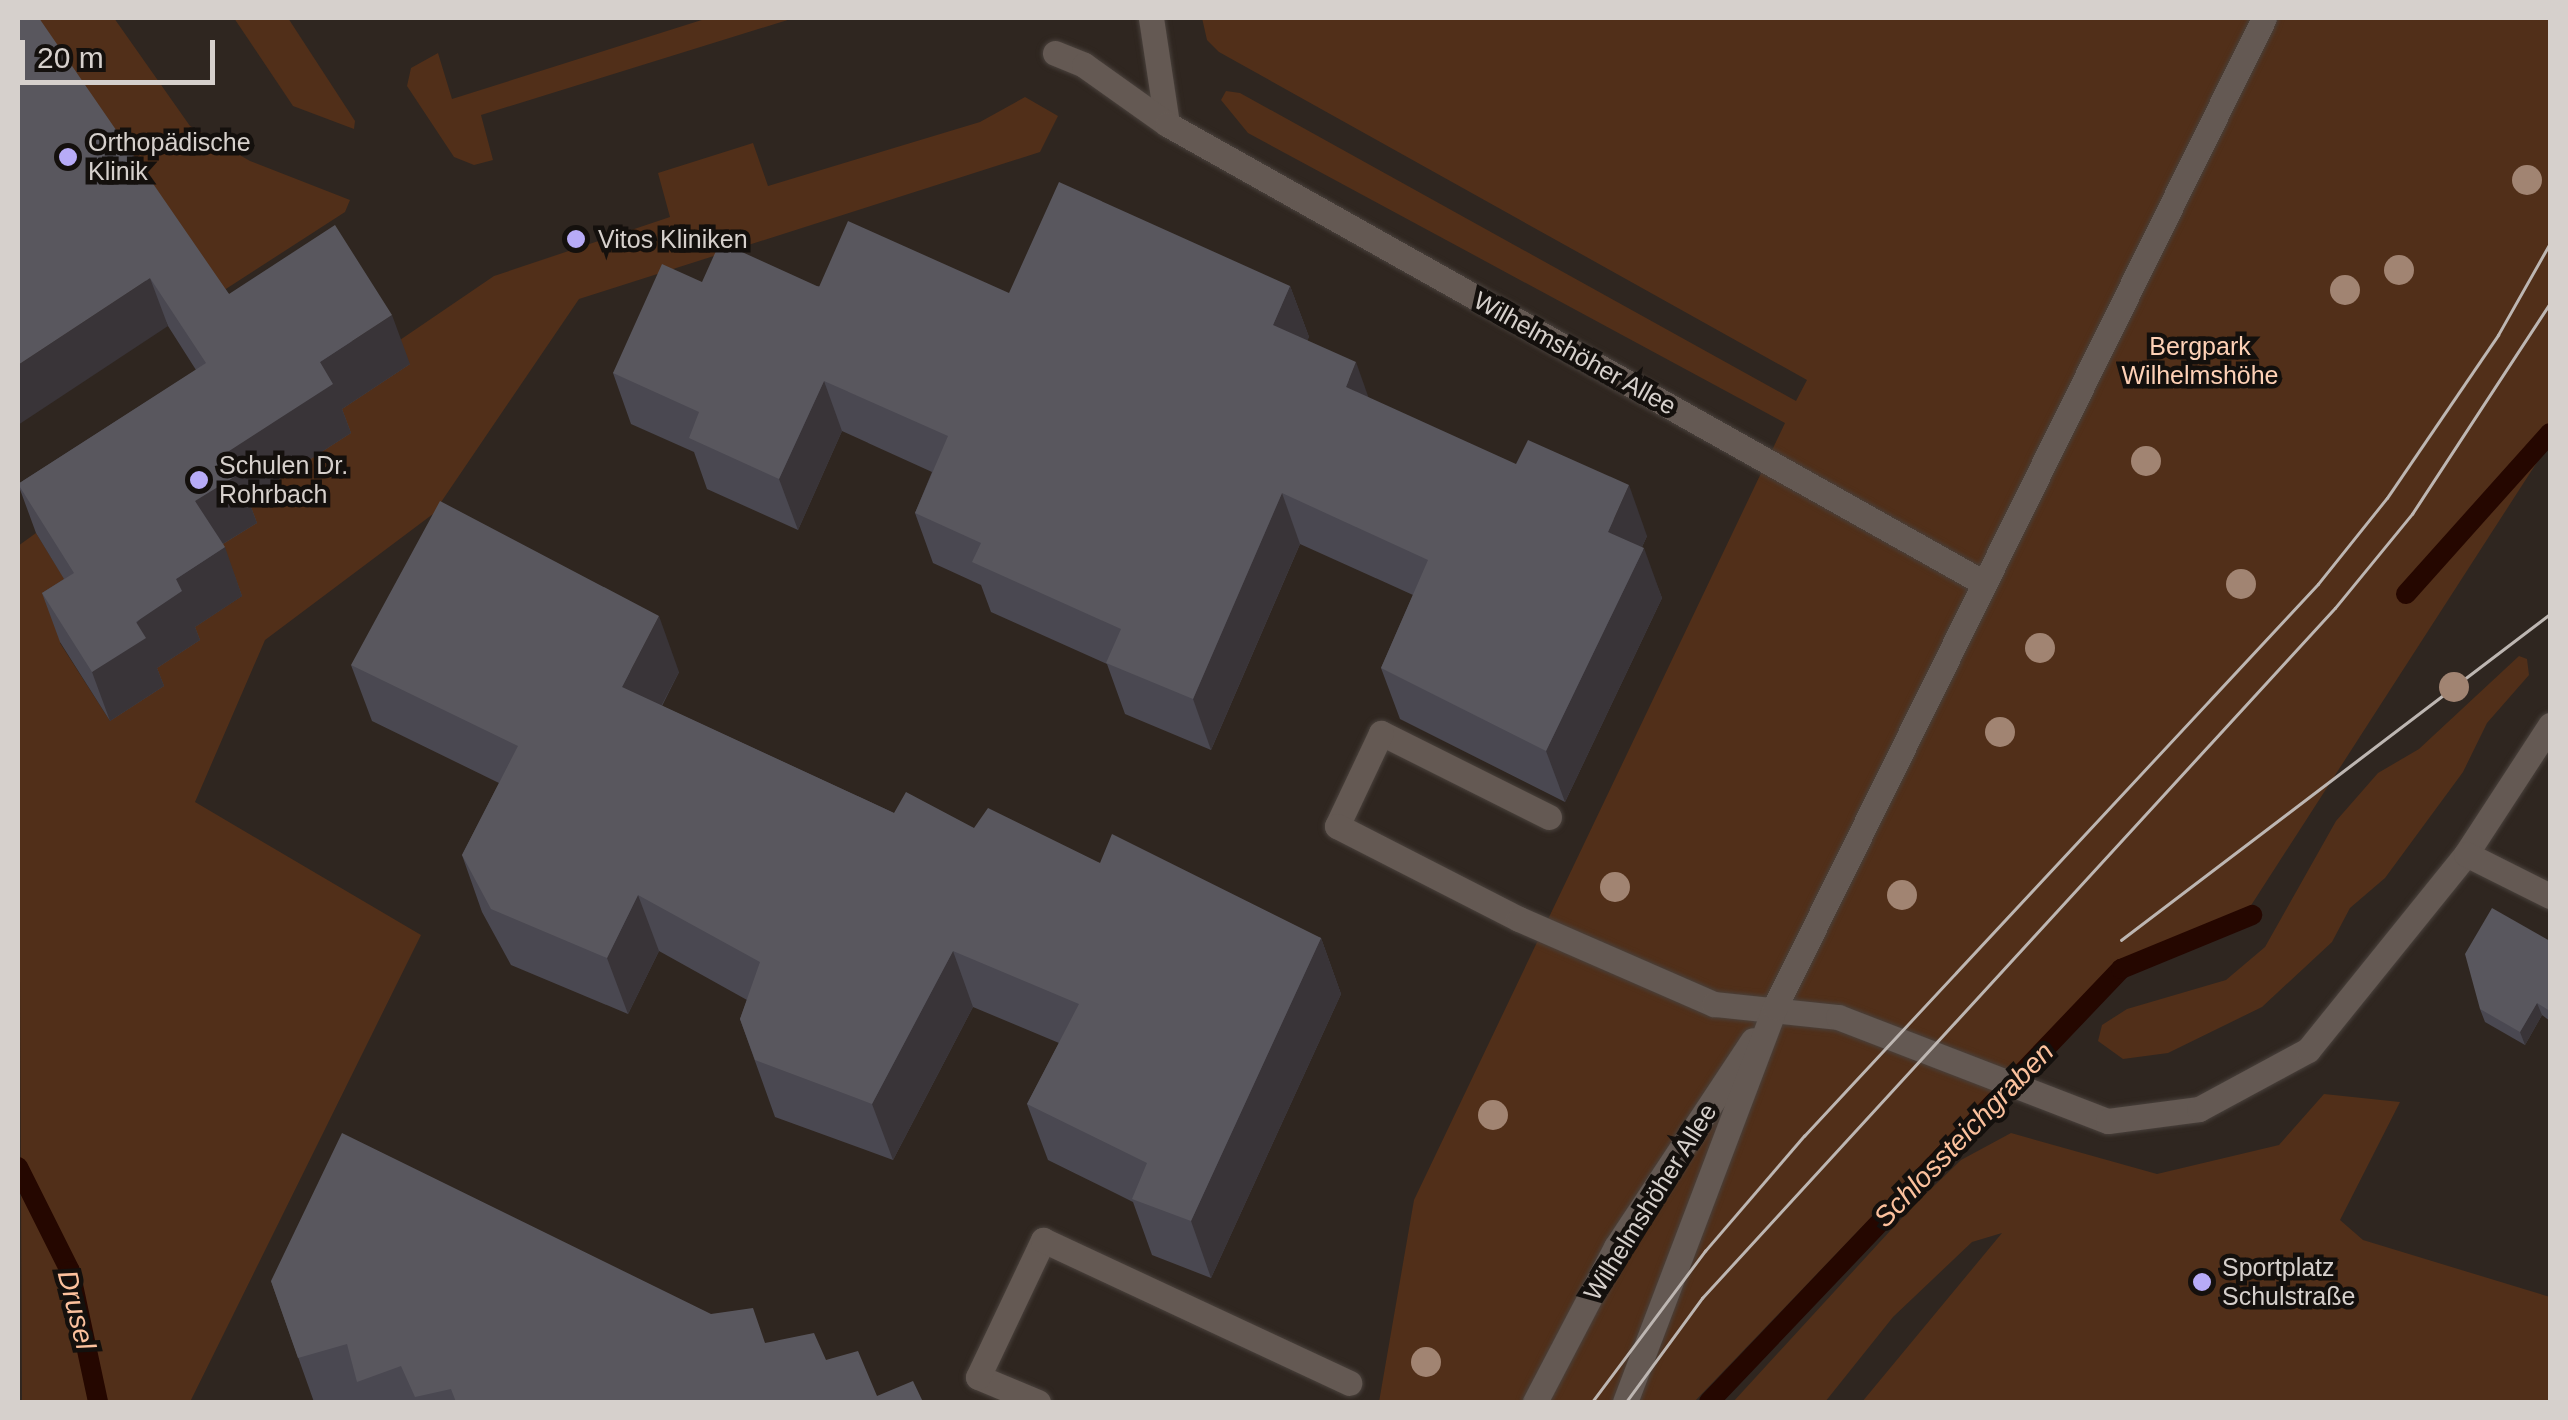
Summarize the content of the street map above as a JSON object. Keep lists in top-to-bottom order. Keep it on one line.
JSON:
{"streets":{"main road":["Wilhelmshöher Allee"]},"water":["Schlossteichgraben","Drusel"],"parks":["Bergpark Wilhelmshöhe"],"places":["Orthopädische Klinik","Vitos Kliniken","Schulen Dr. Rohrbach","Sportplatz Schulstraße"],"scale_bar":"20 m"}
